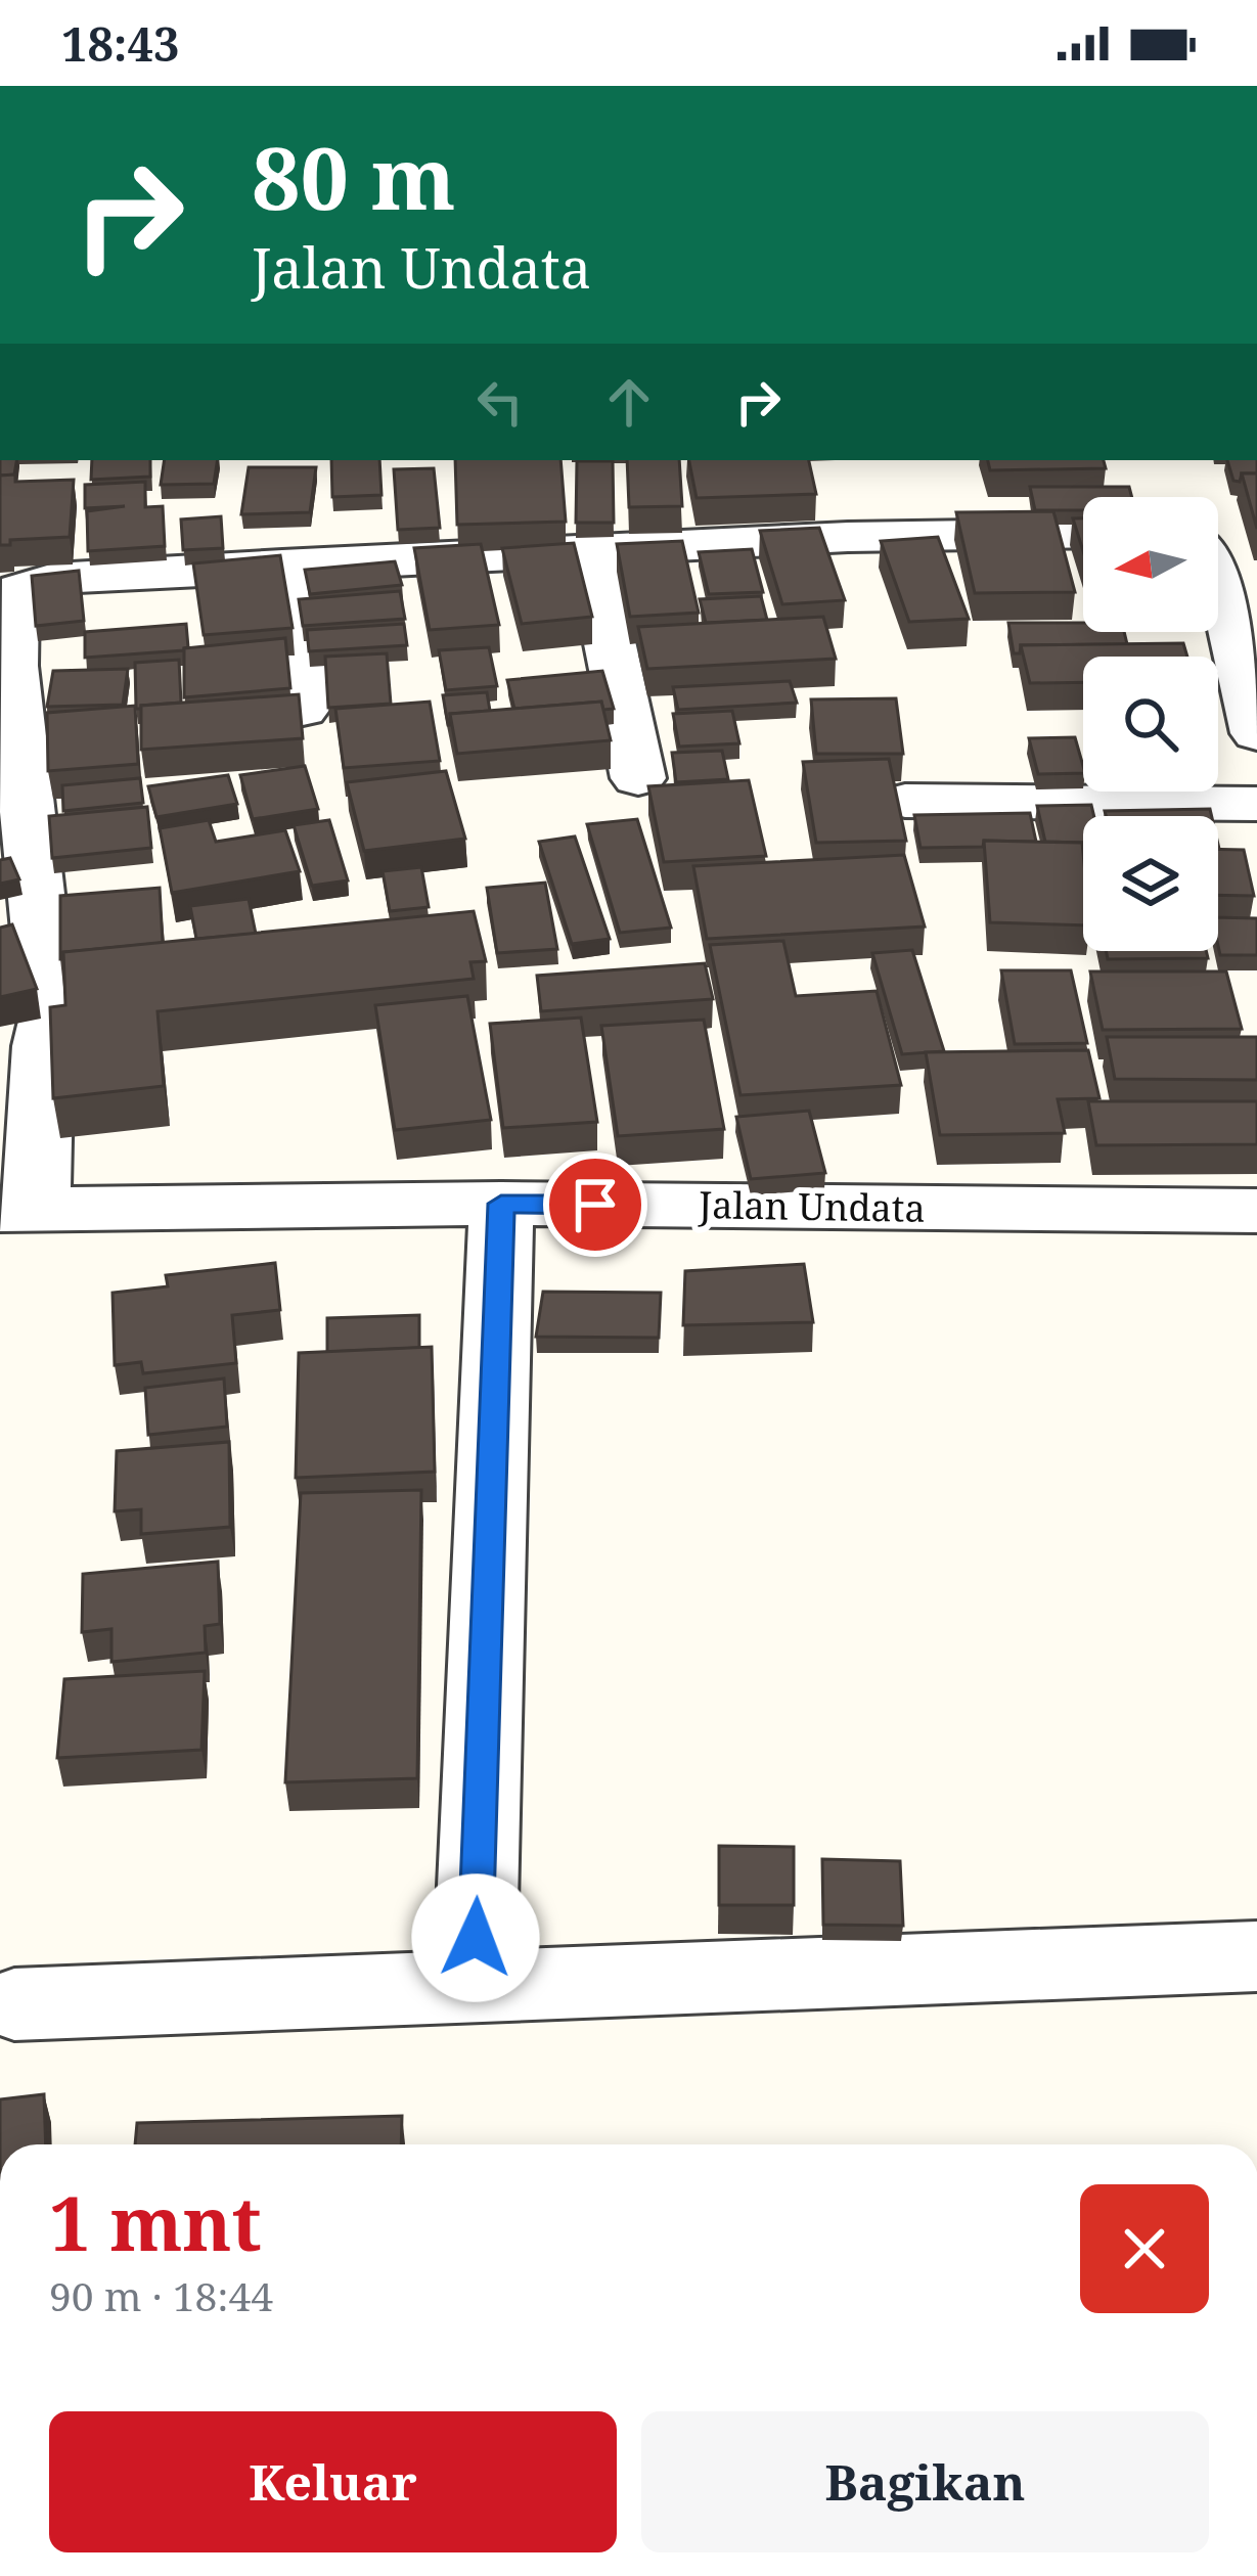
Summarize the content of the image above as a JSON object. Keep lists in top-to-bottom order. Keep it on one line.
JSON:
{"streets":{"street":["Jalan Undata"]},"north":"left","page":{"status":"18:43","turn":["80 m","Jalan Undata"],"heading":["1 mnt","90 m · 18:44"],"buttons":["Keluar","Bagikan"]}}
